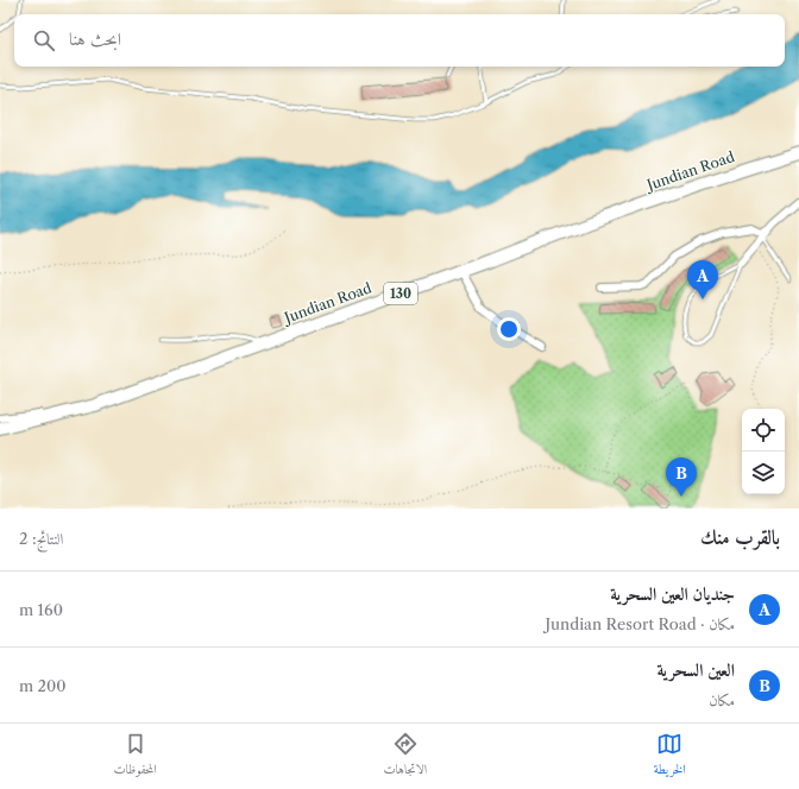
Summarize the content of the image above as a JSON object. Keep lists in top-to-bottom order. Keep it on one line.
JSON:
{"streets":{"main road":["Jundian Road","130"]},"page":{"search":"ابحث هنا","pins":["A","B"],"heading":["بالقرب منك","النتائج: 2"],"list":[{"mark":"A","name":"جنديان العين السحرية","note":"مكان · Jundian Resort Road","value":"160 m"},{"mark":"B","name":"العين السحرية","note":"مكان","value":"200 m"}],"nav":["الخريطة","الاتجاهات","المحفوظات"]}}
